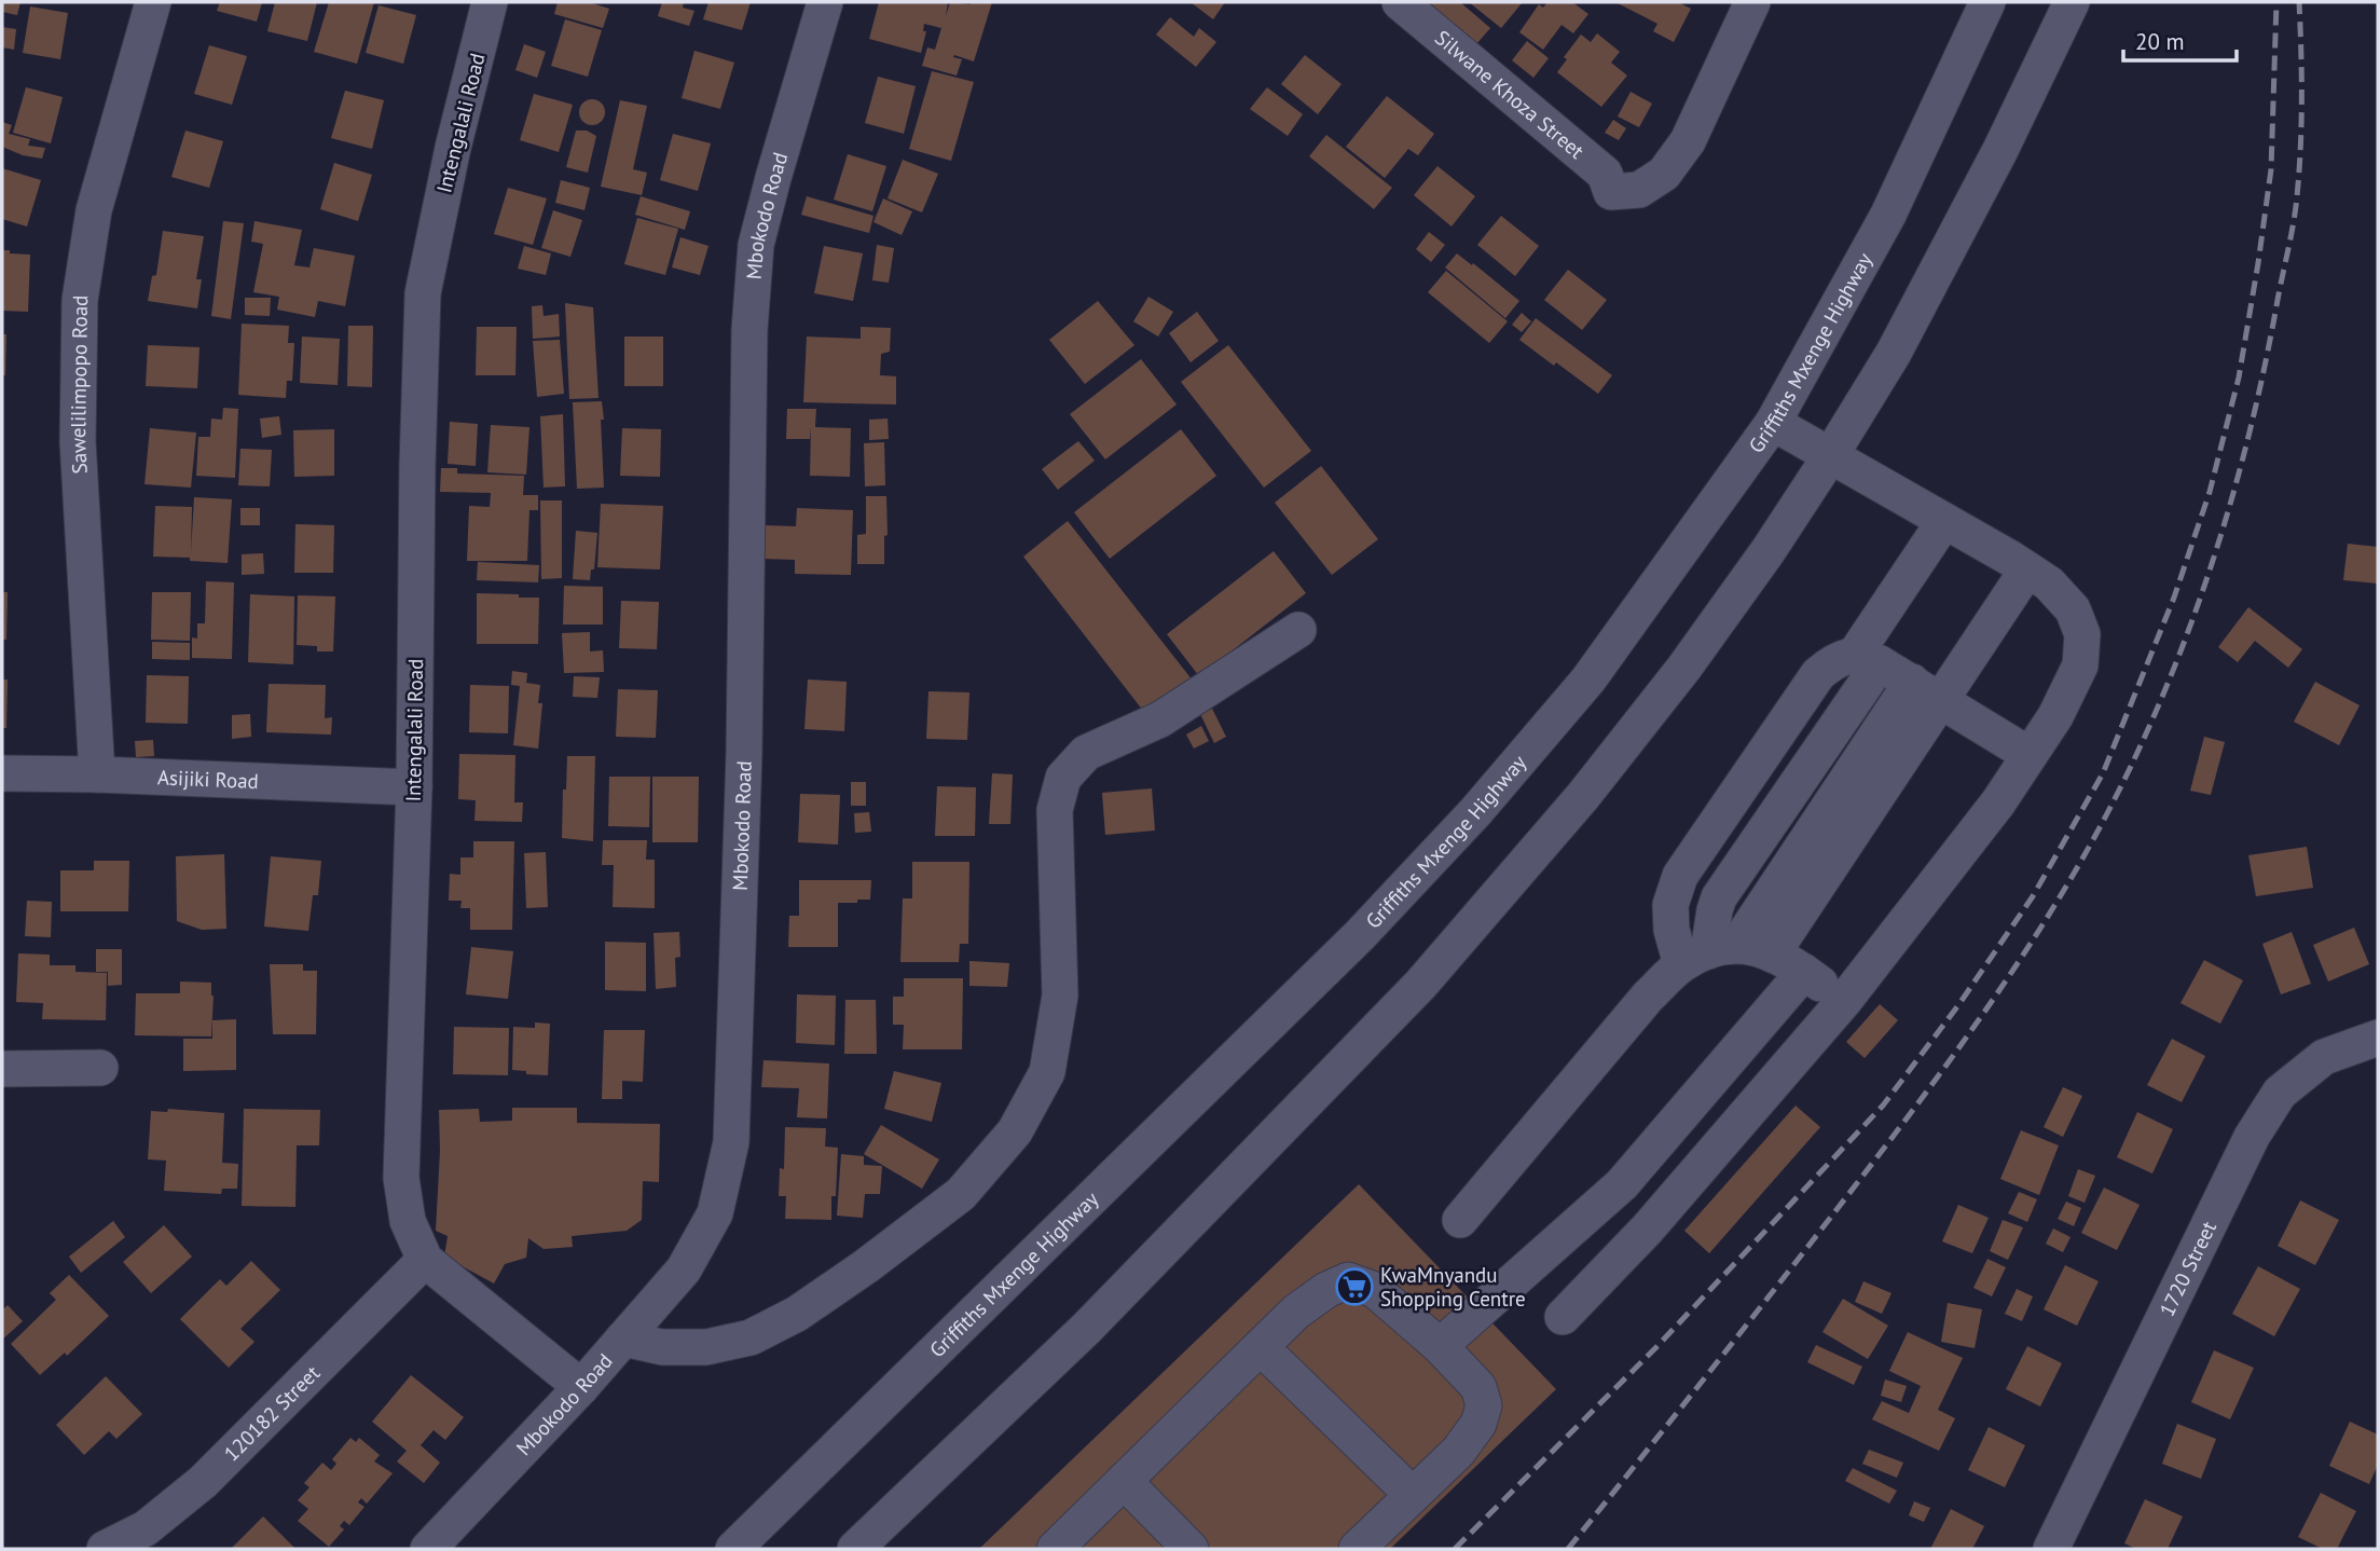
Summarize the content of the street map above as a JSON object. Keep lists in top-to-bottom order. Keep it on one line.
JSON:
{"streets":{"street":["Silwane Khoza Street","Intengalali Road","Mbokodo Road","Griffiths Mxenge Highway","Sawelilimpopo Road","Asijiki Road","1720 Street","120182 Street"]},"crossings":[["Intengalali Road","Mbokodo Road"],["Intengalali Road","Asijiki Road"],["Intengalali Road","120182 Street"],["Sawelilimpopo Road","Asijiki Road"]],"places":{"supermarket":["KwaMnyandu Shopping Centre"]},"scale_bar":"20 m"}
